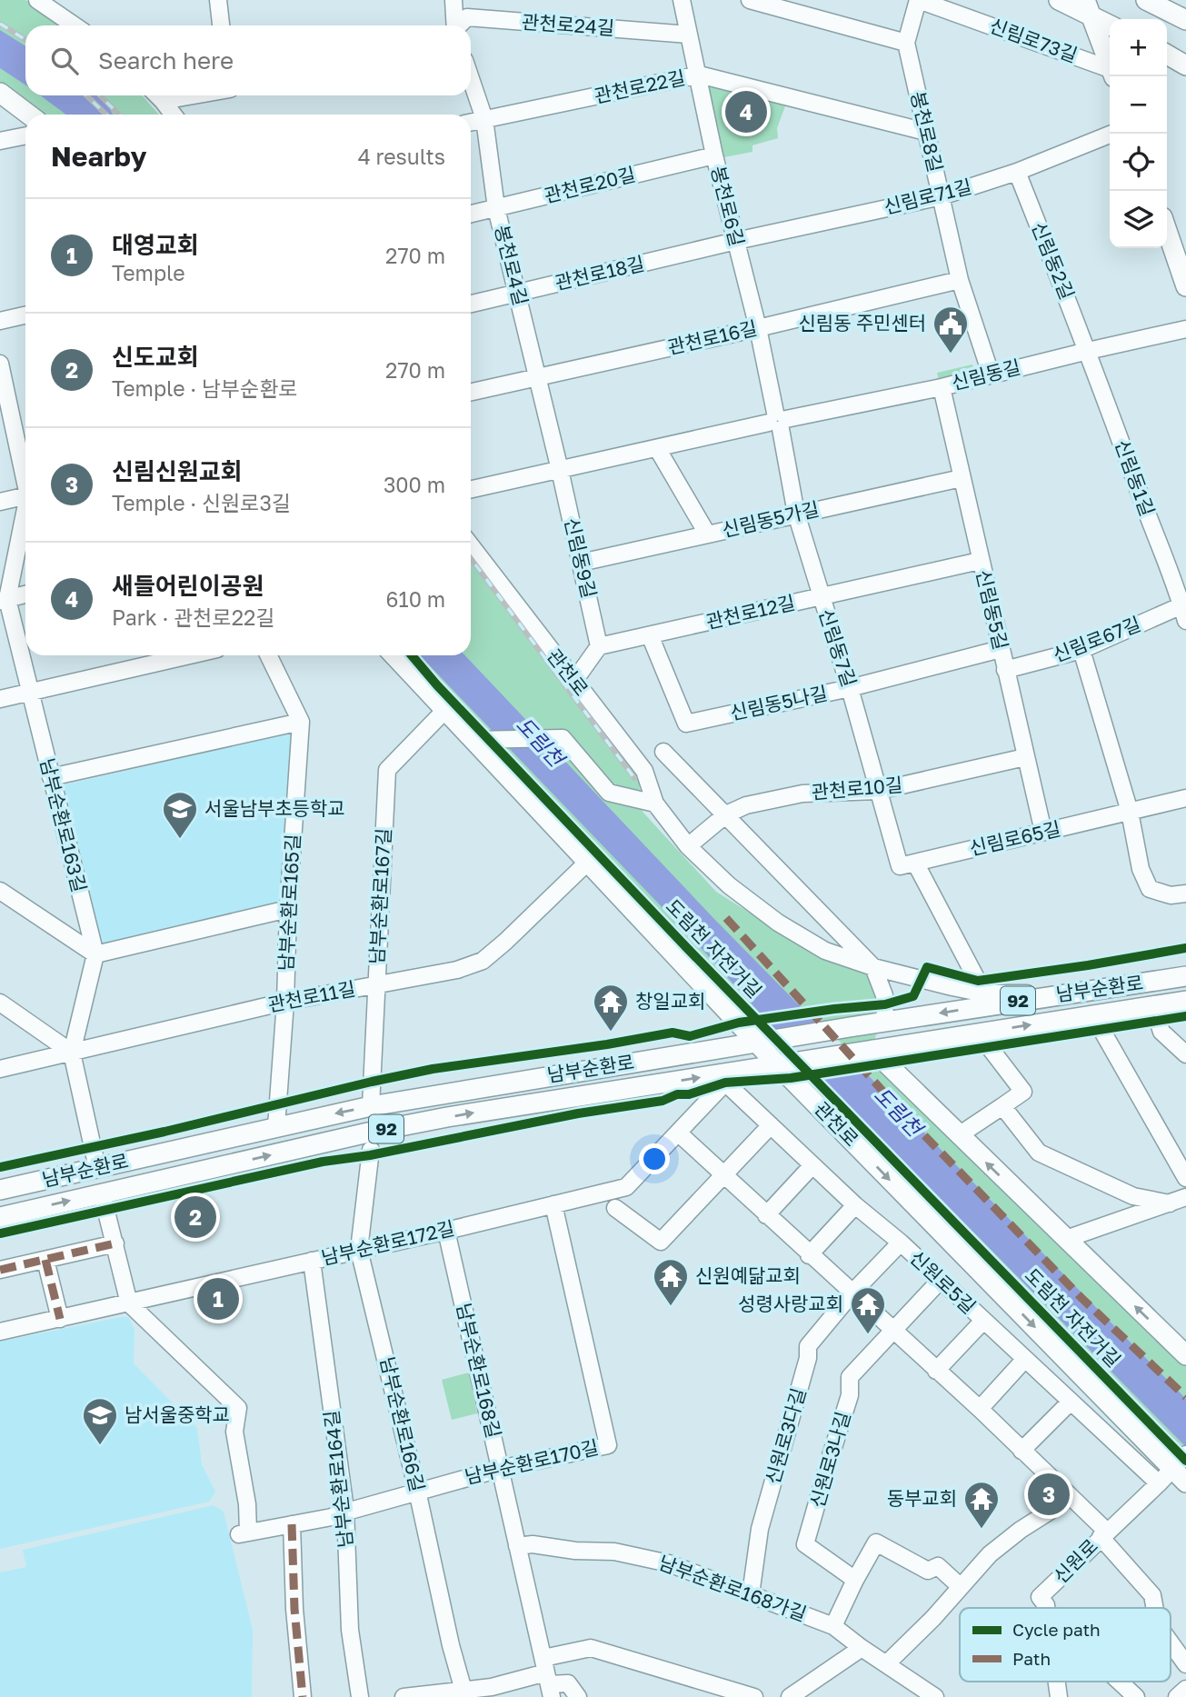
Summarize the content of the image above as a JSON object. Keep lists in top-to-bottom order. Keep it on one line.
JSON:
{"streets":{"main road":["관천로","남부순환로","92"],"street":["관천로24길","신림로73길","관천로22길","봉천로8길","관천로20길","신림로71길","봉천로6길","신림동2길","봉천로4길","관천로18길","관천로16길","신림동길","신림동1길","신림동5가길","신림동9길","신림동5길","관천로12길","신림로67길","신림동7길","신림동5나길","관천로10길","남부순환로163길","신림로65길","남부순환로167길","남부순환로165길","관천로11길","남부순환로172길","신원로5길","남부순환로168길","남부순환로166길","신원로3다길","신원로3나길","남부순환로170길","남부순환로164길","신원로","남부순환로168가길"],"cycle path":["도림천 자전거길"]},"crossings":[["관천로24길","봉천로6길"],["신림로73길","봉천로8길"],["관천로22길","봉천로8길"],["관천로22길","봉천로6길"],["관천로22길","봉천로4길"],["봉천로8길","신림로71길"],["봉천로8길","관천로16길"],["봉천로8길","신림동길"],["관천로20길","봉천로6길"],["관천로20길","봉천로4길"],["신림로71길","봉천로6길"],["신림로71길","신림동2길"],["신림로71길","관천로18길"],["봉천로6길","관천로18길"],["봉천로6길","관천로16길"],["봉천로6길","신림동길"],["봉천로6길","신림동7길"],["신림동2길","신림동길"],["신림동2길","신림동1길"],["봉천로4길","관천로18길"],["봉천로4길","관천로16길"],["봉천로4길","신림동길"],["봉천로4길","신림동9길"],["신림동길","신림동1길"],["신림동길","신림동9길"],["신림동길","신림동5길"],["신림동길","신림동7길"],["신림동1길","신림로67길"],["신림동5가길","신림동9길"],["신림동5가길","신림동5길"],["신림동5가길","신림동7길"],["신림동9길","관천로12길"],["신림동5길","관천로12길"],["신림동5길","신림로67길"],["신림동5길","신림동5나길"],["신림동5길","관천로10길"],["신림동5길","신림로65길"],["관천로12길","신림동7길"],["관천로12길","신림동5나길"],["신림동7길","신림동5나길"],["신림동7길","관천로10길"],["신림동7길","신림로65길"],["관천로","관천로10길"],["관천로","남부순환로167길"],["관천로","남부순환로"],["관천로","관천로11길"],["관천로","신원로"],["남부순환로163길","관천로11길"],["남부순환로167길","남부순환로"],["남부순환로167길","관천로11길"],["남부순환로165길","남부순환로"],["남부순환로165길","관천로11길"],["남부순환로","남부순환로172길"],["남부순환로","신원로5길"],["남부순환로172길","신원로5길"],["남부순환로172길","남부순환로168길"],["남부순환로172길","남부순환로166길"],["남부순환로172길","남부순환로170길"],["남부순환로172길","남부순환로164길"],["신원로5길","신원로3다길"],["신원로5길","신원로"],["남부순환로168길","남부순환로170길"],["남부순환로168길","남부순환로168가길"],["남부순환로166길","남부순환로170길"],["신원로3다길","남부순환로168가길"],["남부순환로170길","남부순환로164길"]],"water":["도림천"],"places":{"public building":["신림동 주민센터"],"school or university":["서울남부초등학교","남서울중학교"],"temple":["창일교회","신원예닮교회","성령사랑교회","동부교회"]},"legend":["Cycle path","Path"],"page":{"map_buttons":["+","−"],"search":"Search here","pins":["4","2","1","3"],"heading":["Nearby","4 results"],"list":[{"mark":"1","name":"대영교회","note":"Temple","value":"270 m"},{"mark":"2","name":"신도교회","note":"Temple · 남부순환로","value":"270 m"},{"mark":"3","name":"신림신원교회","note":"Temple · 신원로3길","value":"300 m"},{"mark":"4","name":"새들어린이공원","note":"Park · 관천로22길","value":"610 m"}]}}
